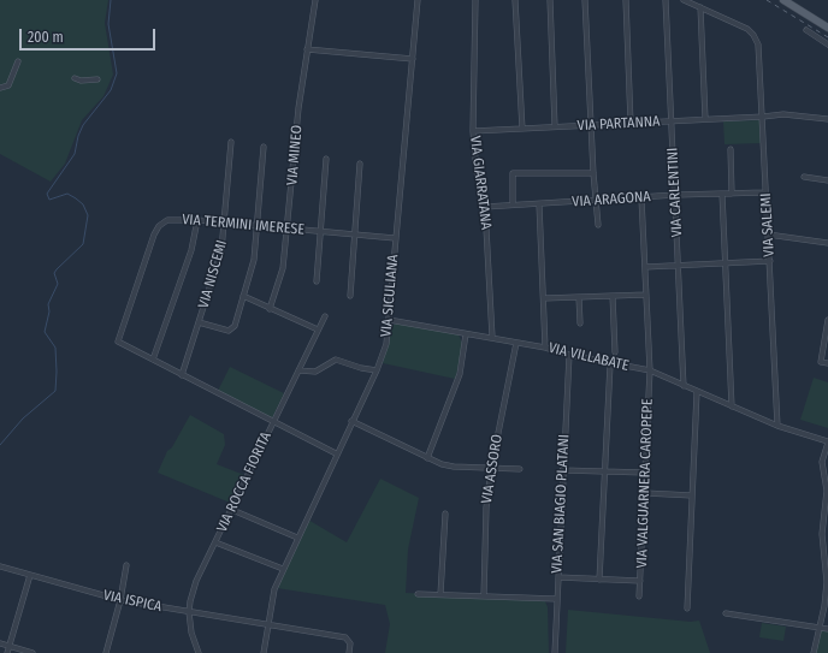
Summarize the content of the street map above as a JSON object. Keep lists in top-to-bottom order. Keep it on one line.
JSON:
{"streets":{"street":["VIA PARTANNA","VIA MINEO","VIA GIARRATANA","VIA CARLENTINI","VIA ARAGONA","VIA TERMINI IMERESE","VIA SALEMI","VIA NISCEMI","VIA SICULIANA","VIA VILLABATE","VIA ASSORO","VIA ROCCA FIORITA","VIA VALGUARNERA CAROPEPE","VIA SAN BIAGIO PLATANI","VIA ISPICA"]},"crossings":[["VIA PARTANNA","VIA GIARRATANA"],["VIA PARTANNA","VIA CARLENTINI"],["VIA PARTANNA","VIA SALEMI"],["VIA MINEO","VIA TERMINI IMERESE"],["VIA GIARRATANA","VIA ARAGONA"],["VIA GIARRATANA","VIA VILLABATE"],["VIA CARLENTINI","VIA ARAGONA"],["VIA CARLENTINI","VIA VILLABATE"],["VIA ARAGONA","VIA SALEMI"],["VIA ARAGONA","VIA VALGUARNERA CAROPEPE"],["VIA TERMINI IMERESE","VIA NISCEMI"],["VIA TERMINI IMERESE","VIA SICULIANA"],["VIA SALEMI","VIA VILLABATE"],["VIA SICULIANA","VIA VILLABATE"],["VIA SICULIANA","VIA ISPICA"],["VIA VILLABATE","VIA ASSORO"],["VIA VILLABATE","VIA VALGUARNERA CAROPEPE"],["VIA VILLABATE","VIA SAN BIAGIO PLATANI"],["VIA ROCCA FIORITA","VIA ISPICA"]],"scale_bar":"200 m"}
